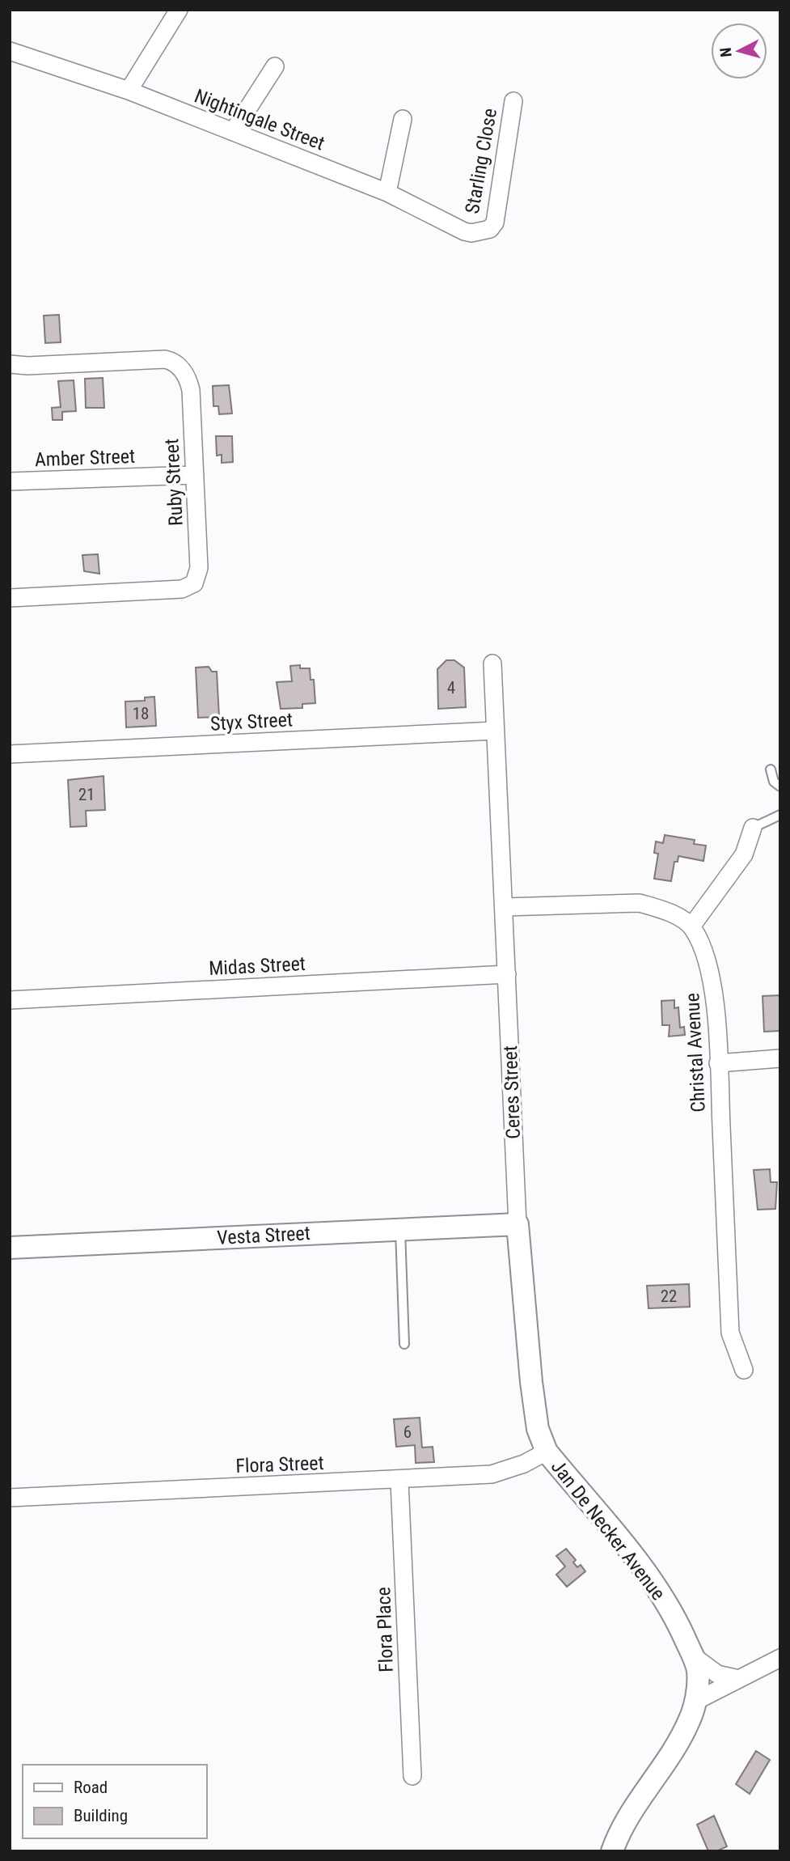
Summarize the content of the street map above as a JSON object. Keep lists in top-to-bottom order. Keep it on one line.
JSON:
{"streets":{"street":["Nightingale Street","Starling Close","Amber Street","Ruby Street","Styx Street","Midas Street","Christal Avenue","Ceres Street","Vesta Street","Flora Street","Jan De Necker Avenue","Flora Place"]},"crossings":[["Nightingale Street","Starling Close"],["Amber Street","Ruby Street"],["Styx Street","Ceres Street"],["Midas Street","Ceres Street"],["Ceres Street","Vesta Street"],["Ceres Street","Flora Street"],["Ceres Street","Jan De Necker Avenue"],["Flora Street","Jan De Necker Avenue"],["Flora Street","Flora Place"]],"house_numbers":["4","18","21","22","6"],"legend":["Road","Building"],"north":"left"}
